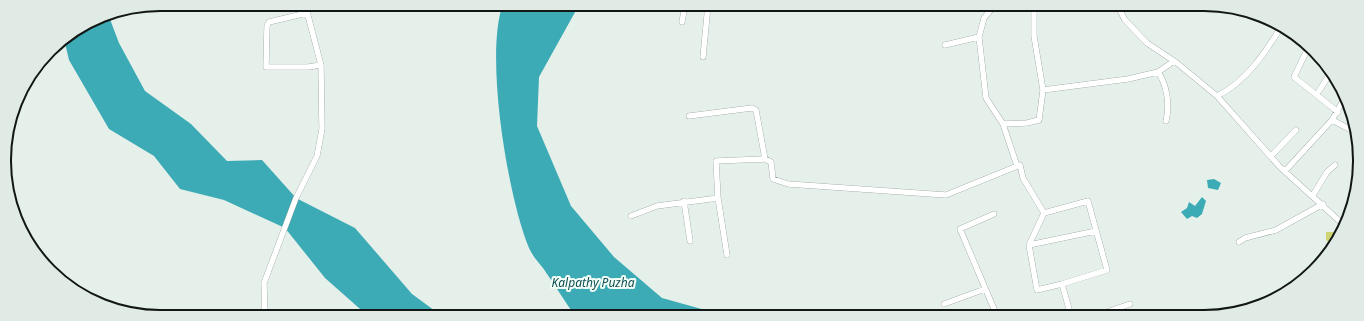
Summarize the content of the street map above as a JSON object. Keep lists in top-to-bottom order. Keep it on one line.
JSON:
{"water":["Kalpathy Puzha"]}
